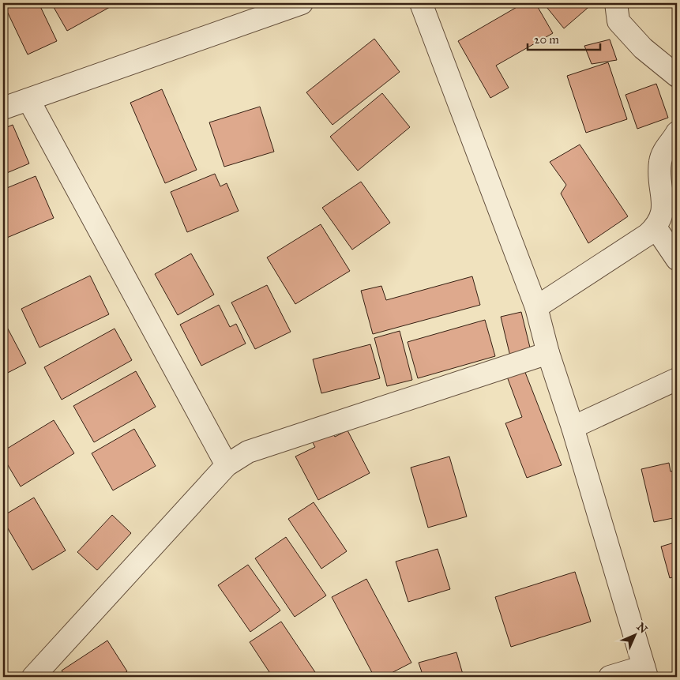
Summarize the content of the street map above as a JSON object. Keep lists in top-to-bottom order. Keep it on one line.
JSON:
{"scale_bar":"20 m","north":"top right"}
